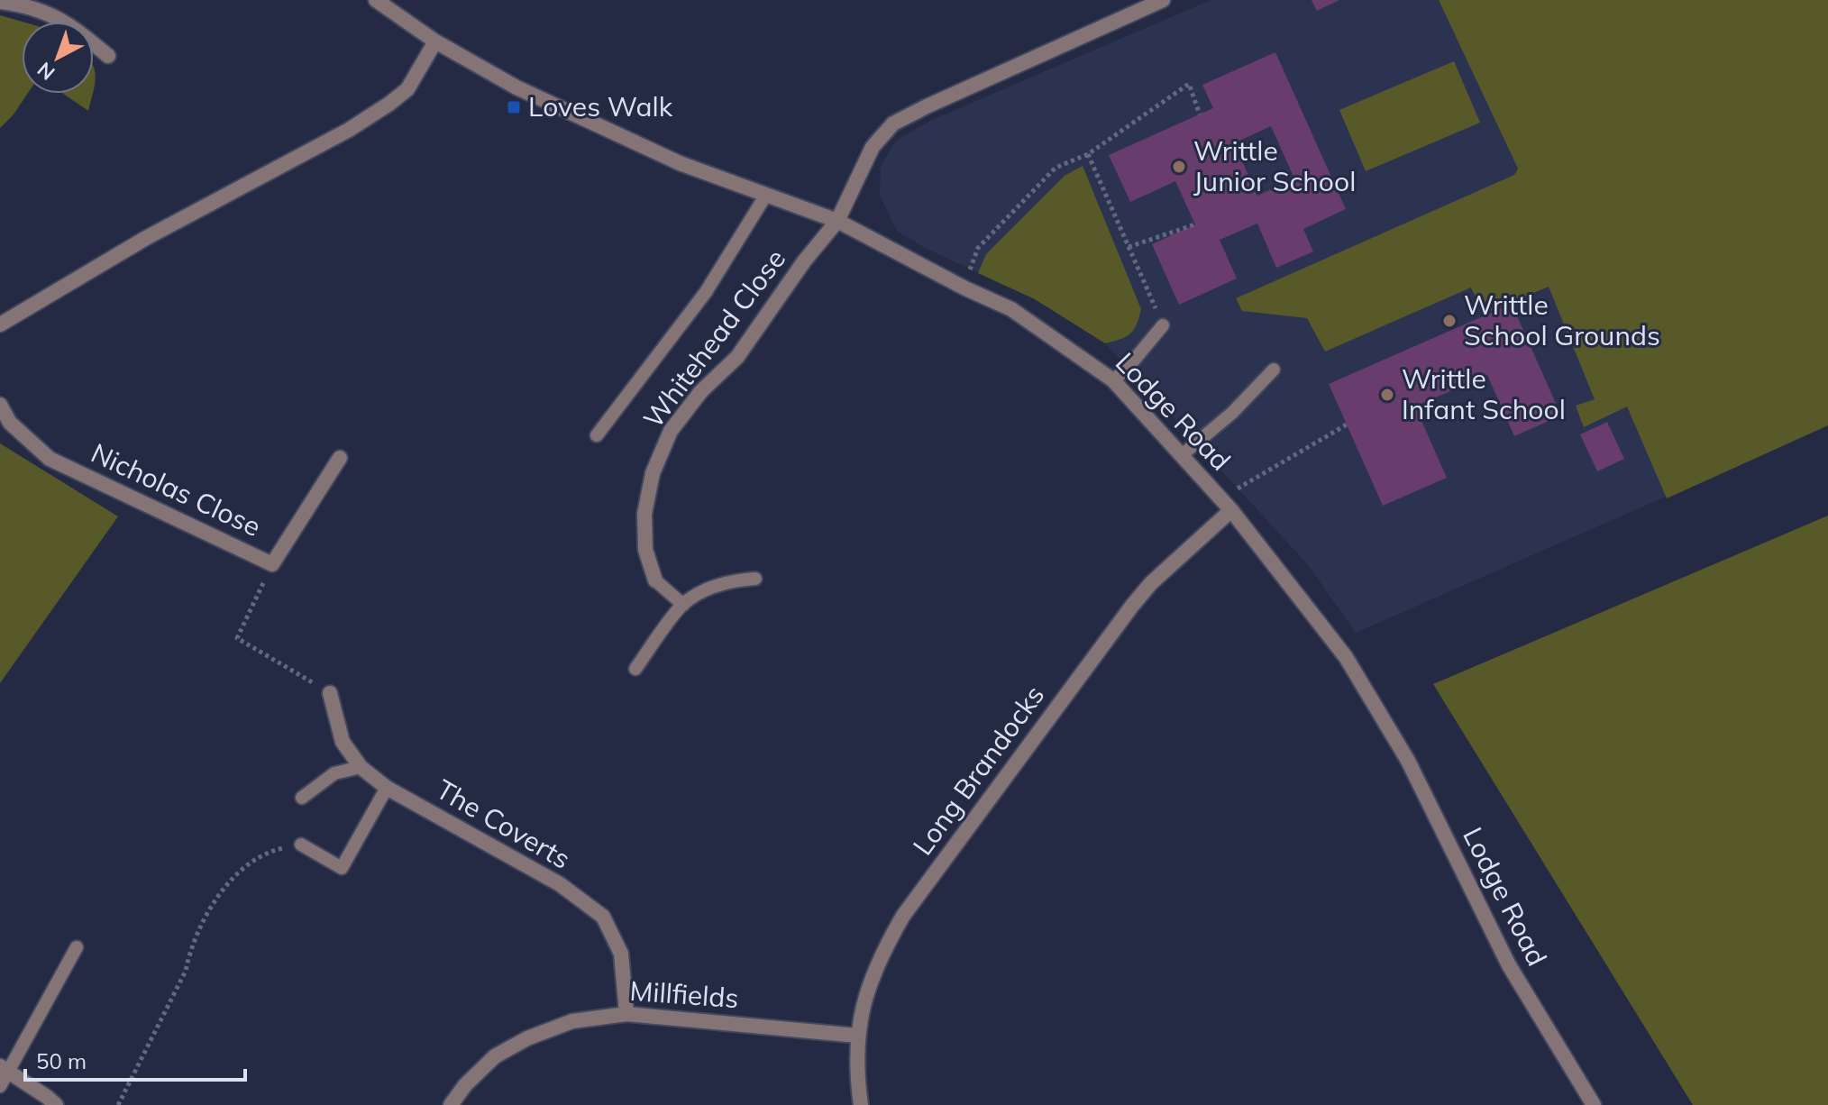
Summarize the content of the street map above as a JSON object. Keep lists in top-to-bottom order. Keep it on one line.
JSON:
{"streets":{"street":["Whitehead Close","Lodge Road","Nicholas Close","Long Brandocks","The Coverts","Millfields"]},"crossings":[["Whitehead Close","Lodge Road"],["Lodge Road","Long Brandocks"],["Long Brandocks","Millfields"],["The Coverts","Millfields"]],"places":{"transit":["Loves Walk"],"other":["Writtle Junior School","Writtle School Grounds","Writtle Infant School"]},"scale_bar":"50 m","north":"bottom left"}
